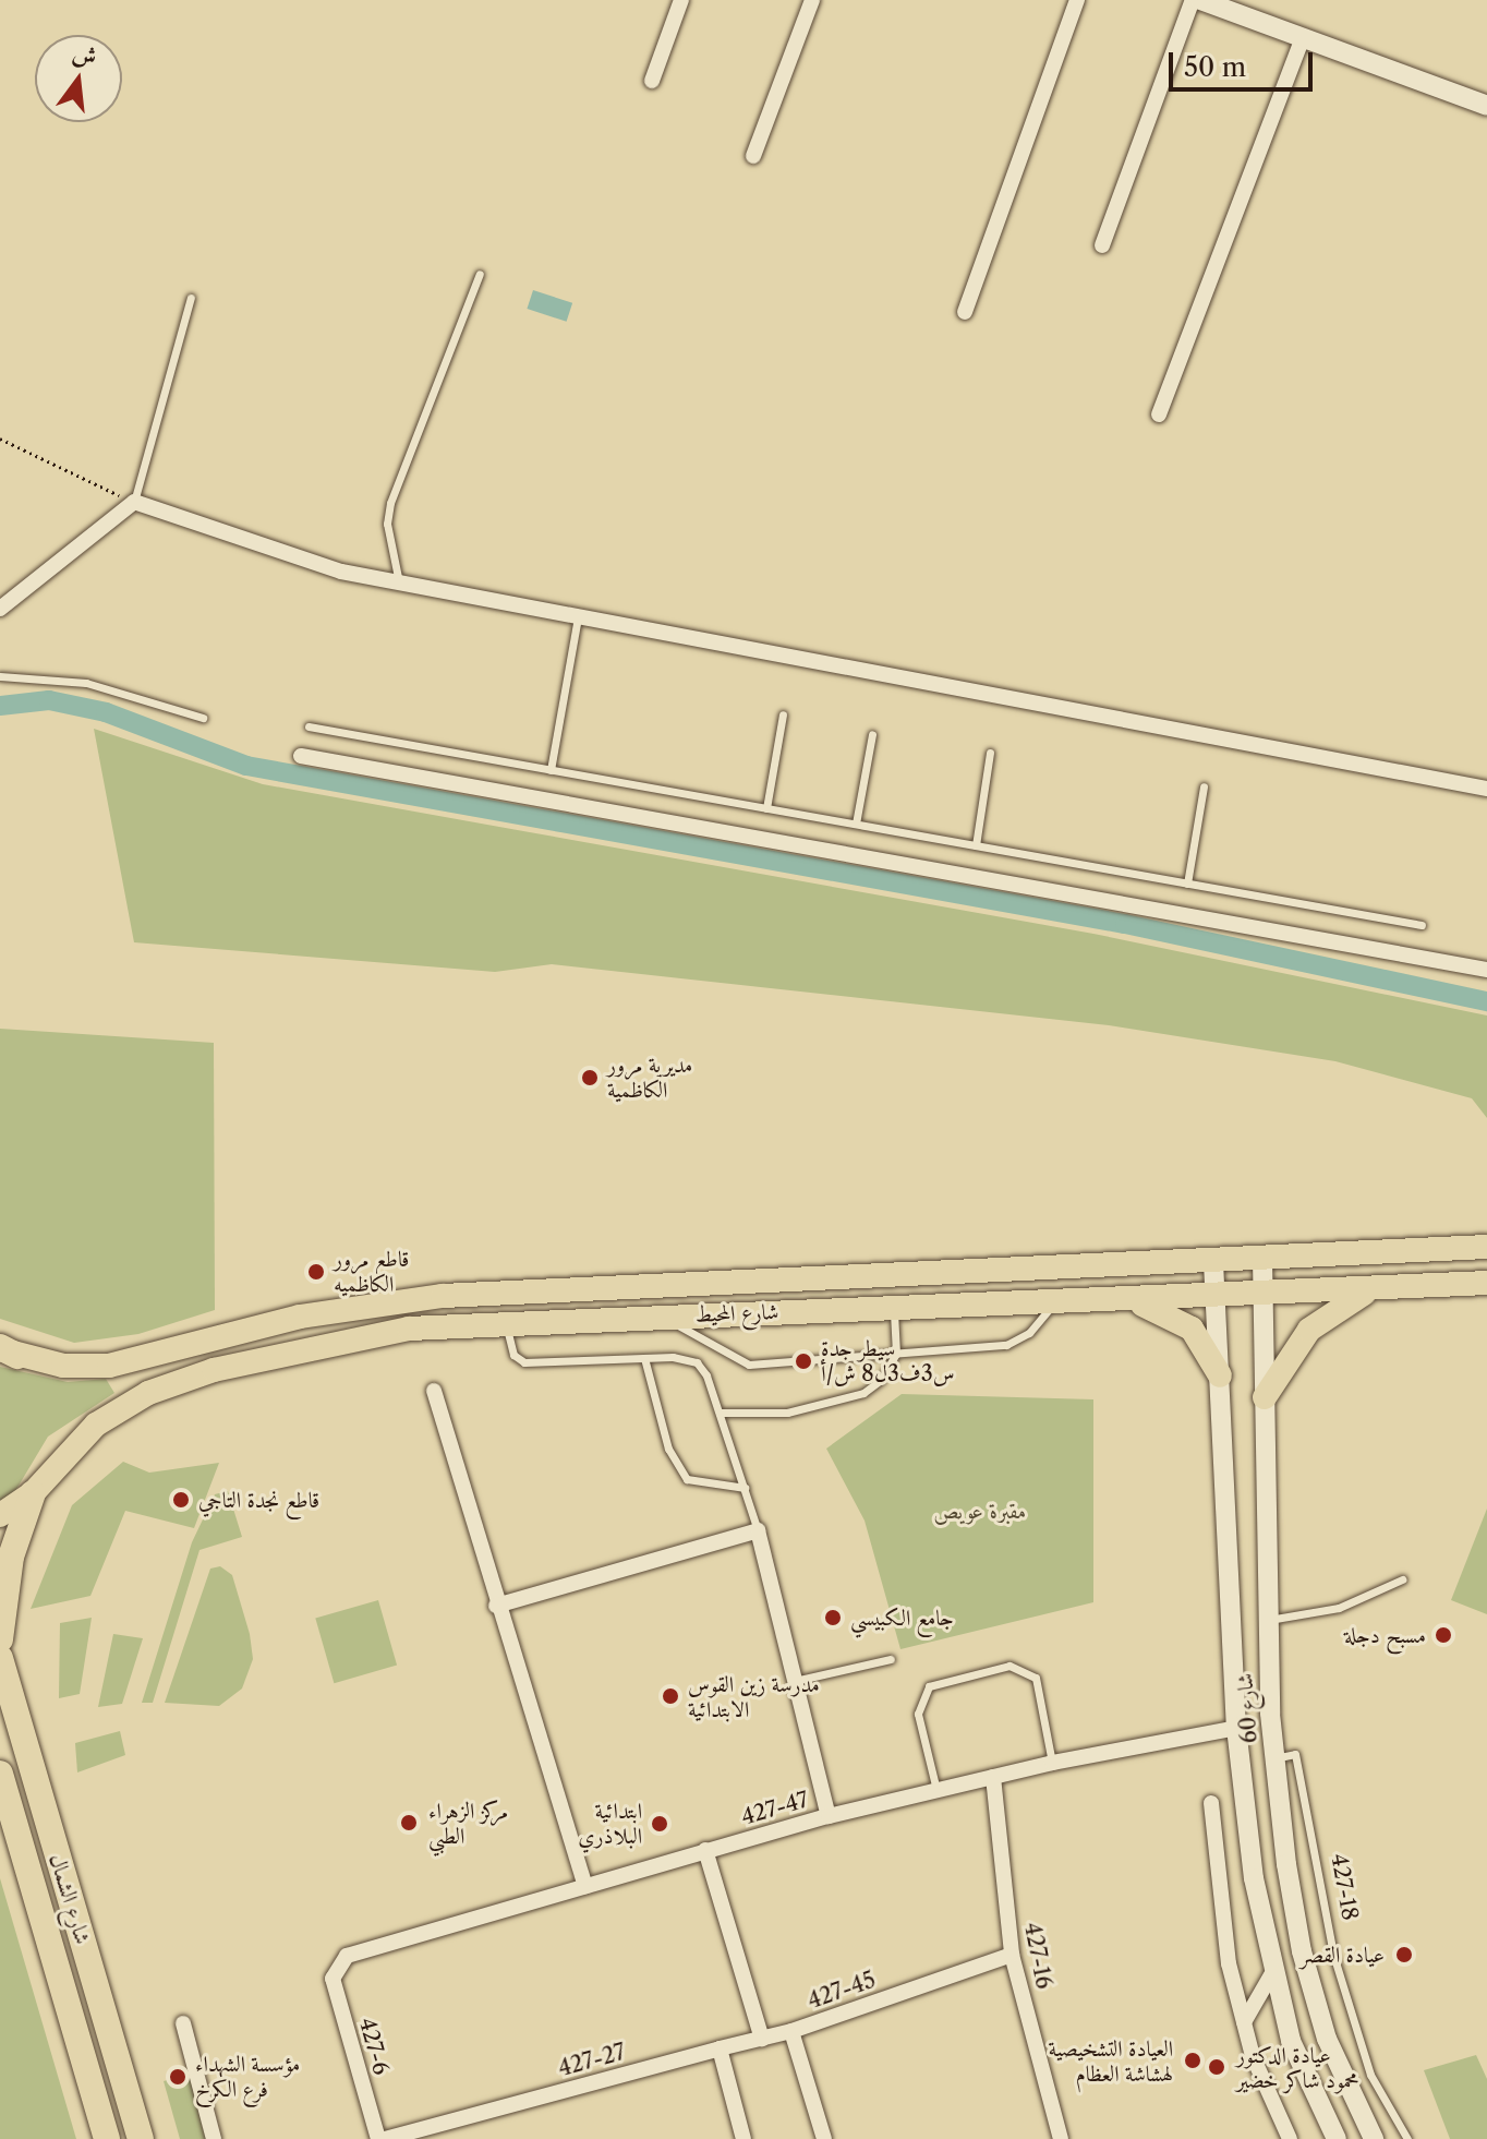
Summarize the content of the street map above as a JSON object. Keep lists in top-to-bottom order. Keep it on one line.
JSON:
{"streets":{"highway":["شارع الشمال"],"main road":["شارع المحيط"],"street":["شارع 60","427-47","427-16","427-45","427-6","427-27"],"lane":["427-18"]},"crossings":[["شارع المحيط","شارع 60"],["شارع 60","427-47"],["شارع 60","427-18"],["427-47","427-16"],["427-47","427-6"],["427-16","427-45"],["427-45","427-27"]],"parks":["مقبرة عويص"],"places":["مديرية مرور الكاظمية","قاطع مرور الكاظميه","سيطر جدة س3ف3ل8 ش/أ","قاطع نجدة التاجي","جامع الكبيسي","مسبح دجلة","مدرسة زين القوس الابتدائية","مركز الزهراء الطبي","ابتدائية البلاذري","عيادة القصر","العيادة التشخيصية لهشاشة العظام","عيادة الدكتور محمود شاكر خضير","مؤسسة الشهداء فرع الكرخ"],"scale_bar":"50 m","north":"top"}
